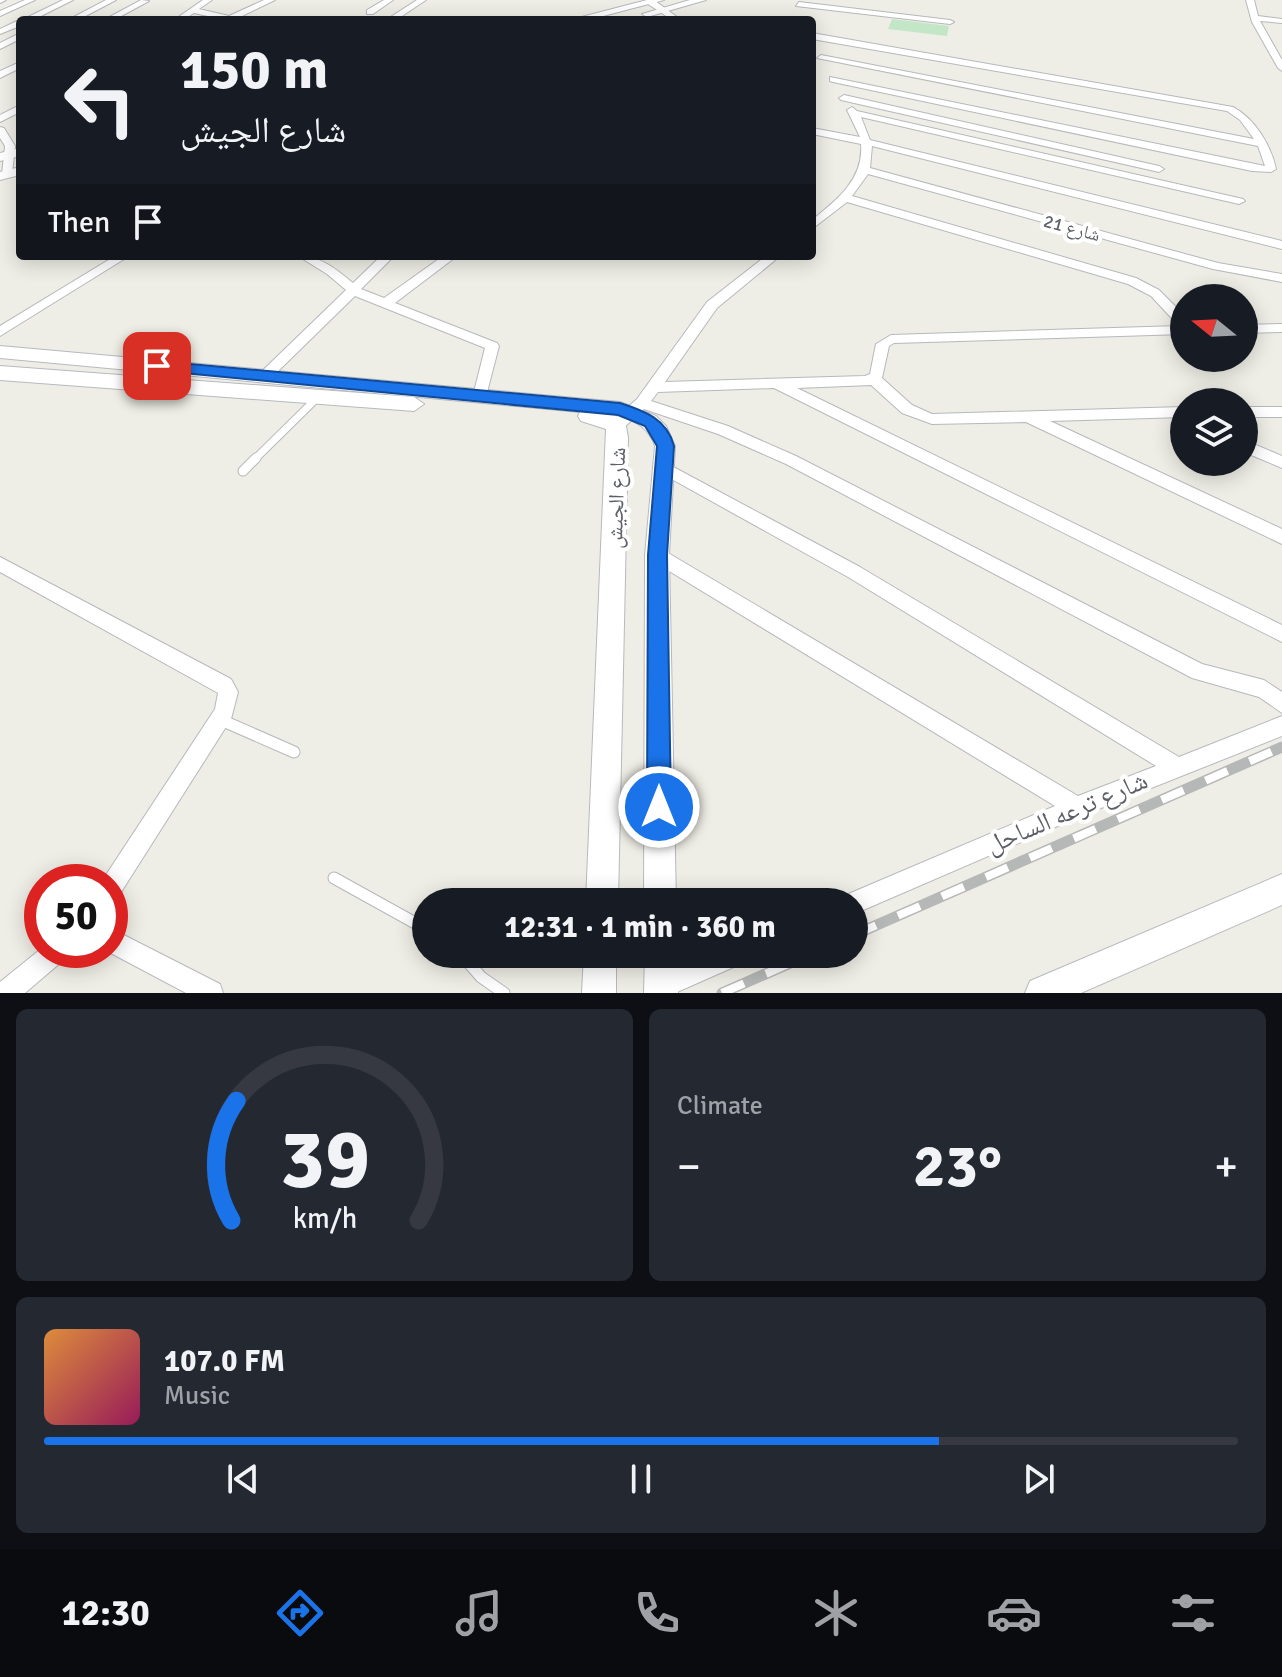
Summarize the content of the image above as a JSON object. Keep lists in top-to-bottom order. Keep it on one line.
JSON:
{"streets":{"main road":["شارع الجيش"],"street":["شارع 21","شارع ترعه الساحل"]},"north":"left","page":{"turn":["150 m","شارع الجيش"],"then":"Then","limit":"50","trip":"12:31 · 1 min · 360 m","tile":"Climate","heat":["−","23°","+"],"song":["107.0 FM","Music"],"tabs":"12:30","gauge":["39","km/h"]}}
